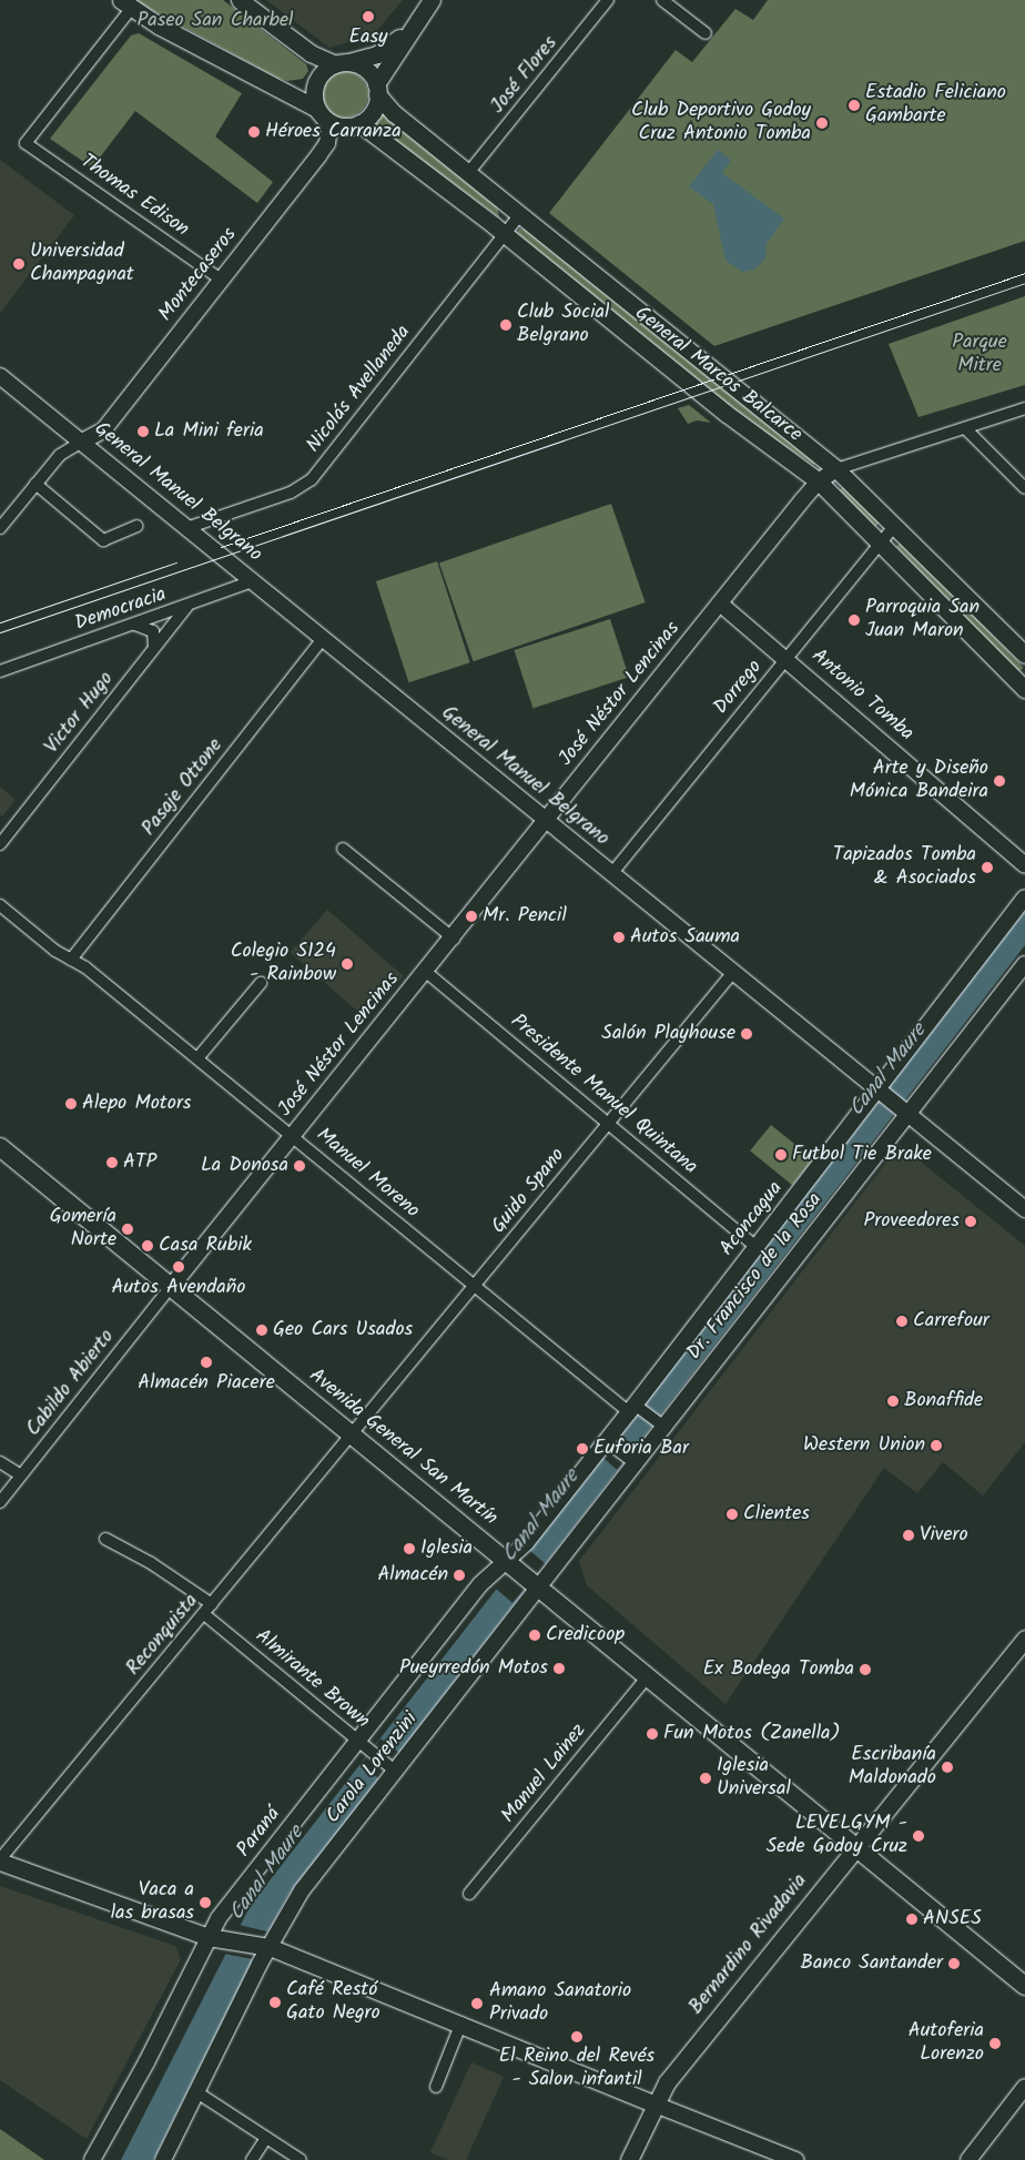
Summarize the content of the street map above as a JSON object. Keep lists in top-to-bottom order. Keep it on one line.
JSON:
{"streets":{"main road":["General Marcos Balcarce","Avenida General San Martín","Bernardino Rivadavia"],"street":["José Flores","Thomas Edison","Montecaseros","Nicolás Avellaneda","General Manuel Belgrano","Democracia","Dorrego","José Néstor Lencinas","Antonio Tomba","Victor Hugo","Pasaje Ottone","Presidente Manuel Quintana","Manuel Moreno","Guido Spano","Aconcagua","Dr. Francisco de la Rosa","Cabildo Abierto","Reconquista","Almirante Brown","Carola Lorenzini","Manuel Lainez","Paraná"]},"crossings":[["José Flores","General Marcos Balcarce"],["Thomas Edison","Montecaseros"],["Montecaseros","General Marcos Balcarce"],["Montecaseros","General Manuel Belgrano"],["General Marcos Balcarce","Nicolás Avellaneda"],["General Marcos Balcarce","Dorrego"],["General Marcos Balcarce","José Néstor Lencinas"],["Nicolás Avellaneda","General Manuel Belgrano"],["General Manuel Belgrano","Democracia"],["General Manuel Belgrano","Dorrego"],["General Manuel Belgrano","José Néstor Lencinas"],["General Manuel Belgrano","Pasaje Ottone"],["General Manuel Belgrano","Guido Spano"],["General Manuel Belgrano","Aconcagua"],["General Manuel Belgrano","Dr. Francisco de la Rosa"],["Democracia","Victor Hugo"],["Dorrego","Antonio Tomba"],["José Néstor Lencinas","Antonio Tomba"],["José Néstor Lencinas","Presidente Manuel Quintana"],["José Néstor Lencinas","Manuel Moreno"],["José Néstor Lencinas","Cabildo Abierto"],["José Néstor Lencinas","Avenida General San Martín"],["Pasaje Ottone","Manuel Moreno"],["Presidente Manuel Quintana","Guido Spano"],["Presidente Manuel Quintana","Aconcagua"],["Manuel Moreno","Guido Spano"],["Manuel Moreno","Aconcagua"],["Manuel Moreno","Dr. Francisco de la Rosa"],["Guido Spano","Avenida General San Martín"],["Guido Spano","Reconquista"],["Aconcagua","Avenida General San Martín"],["Aconcagua","Paraná"],["Dr. Francisco de la Rosa","Avenida General San Martín"],["Dr. Francisco de la Rosa","Carola Lorenzini"],["Cabildo Abierto","Avenida General San Martín"],["Avenida General San Martín","Reconquista"],["Avenida General San Martín","Carola Lorenzini"],["Avenida General San Martín","Manuel Lainez"],["Avenida General San Martín","Paraná"],["Avenida General San Martín","Bernardino Rivadavia"],["Reconquista","Almirante Brown"],["Almirante Brown","Carola Lorenzini"],["Almirante Brown","Paraná"]],"water":["Canal Maure"],"parks":["Paseo San Charbel","Parque Mitre"],"places":["Easy","Estadio Feliciano Gambarte","Club Deportivo Godoy Cruz Antonio Tomba","Héroes Carranza","Universidad Champagnat","Club Social Belgrano","La Mini feria","Parroquia San Juan Maron","Arte y Diseño Mónica Bandeira","Tapizados Tomba & Asociados","Mr. Pencil","Autos Sauma","Colegio S124 - Rainbow","Salón Playhouse","Alepo Motors","Futbol Tie Brake","ATP","La Donosa","Proveedores","Gomería Norte","Casa Rubik","Autos Avendaño","Carrefour","Geo Cars Usados","Almacén Piacere","Bonaffide","Western Union","Euforia Bar","Clientes","Vivero","Iglesia","Almacén","Credicoop","Pueyrredón Motos","Ex Bodega Tomba","Fun Motos (Zanella)","Escribanía Maldonado","Iglesia Universal","LEVELGYM - Sede Godoy Cruz","Vaca a las brasas","ANSES","Banco Santander","Café Restó Gato Negro","Amano Sanatorio Privado","El Reino del Revés - Salon infantil","Autoferia Lorenzo"]}
